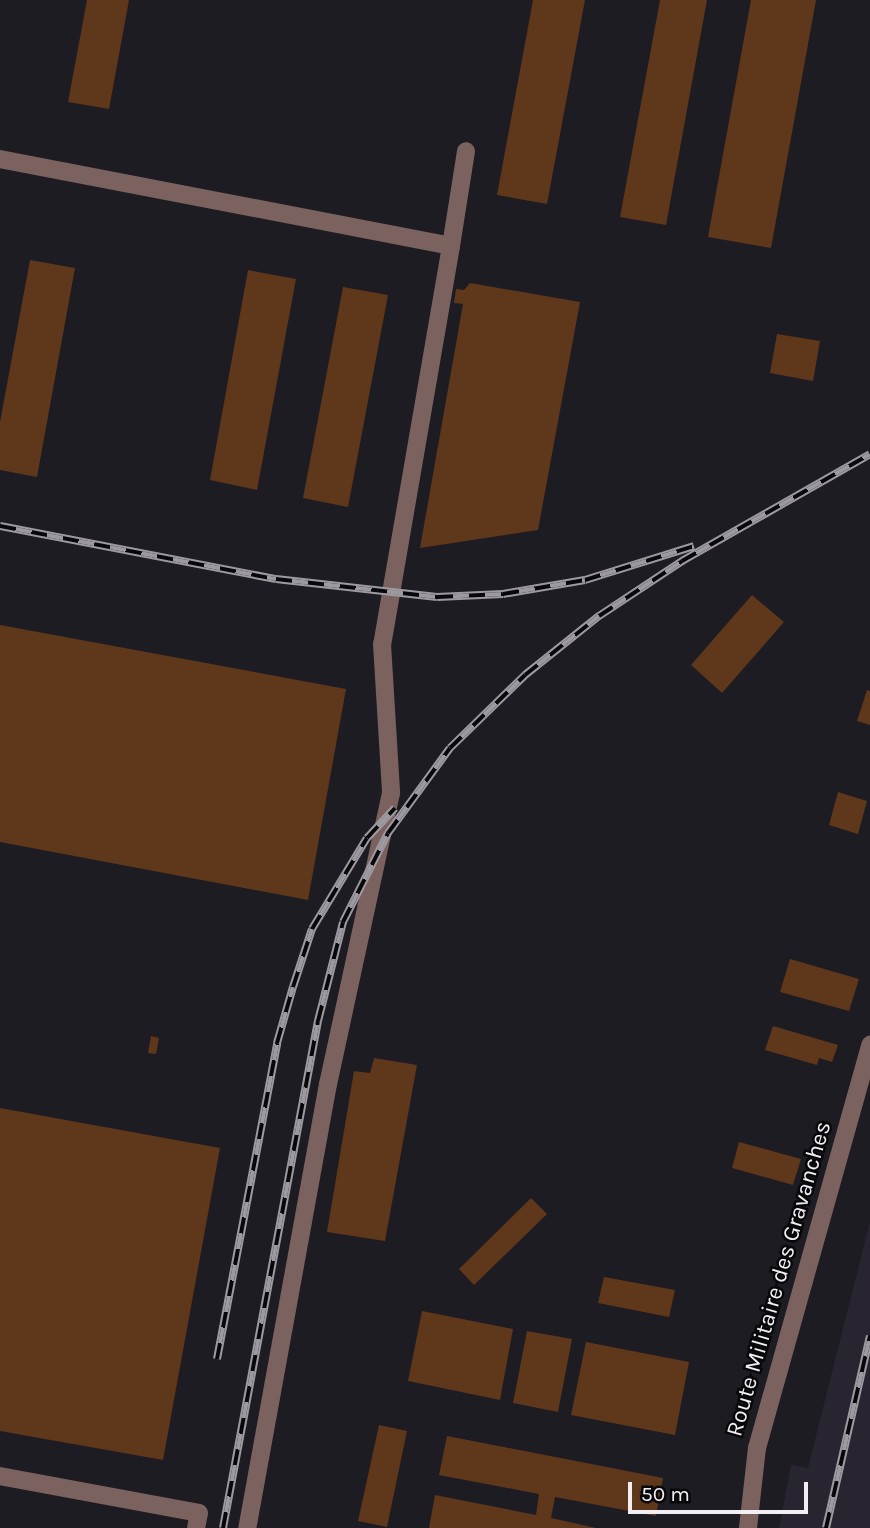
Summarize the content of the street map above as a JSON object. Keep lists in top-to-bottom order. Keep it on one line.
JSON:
{"streets":{"street":["Route Militaire des Gravanches"]},"scale_bar":"50 m"}
